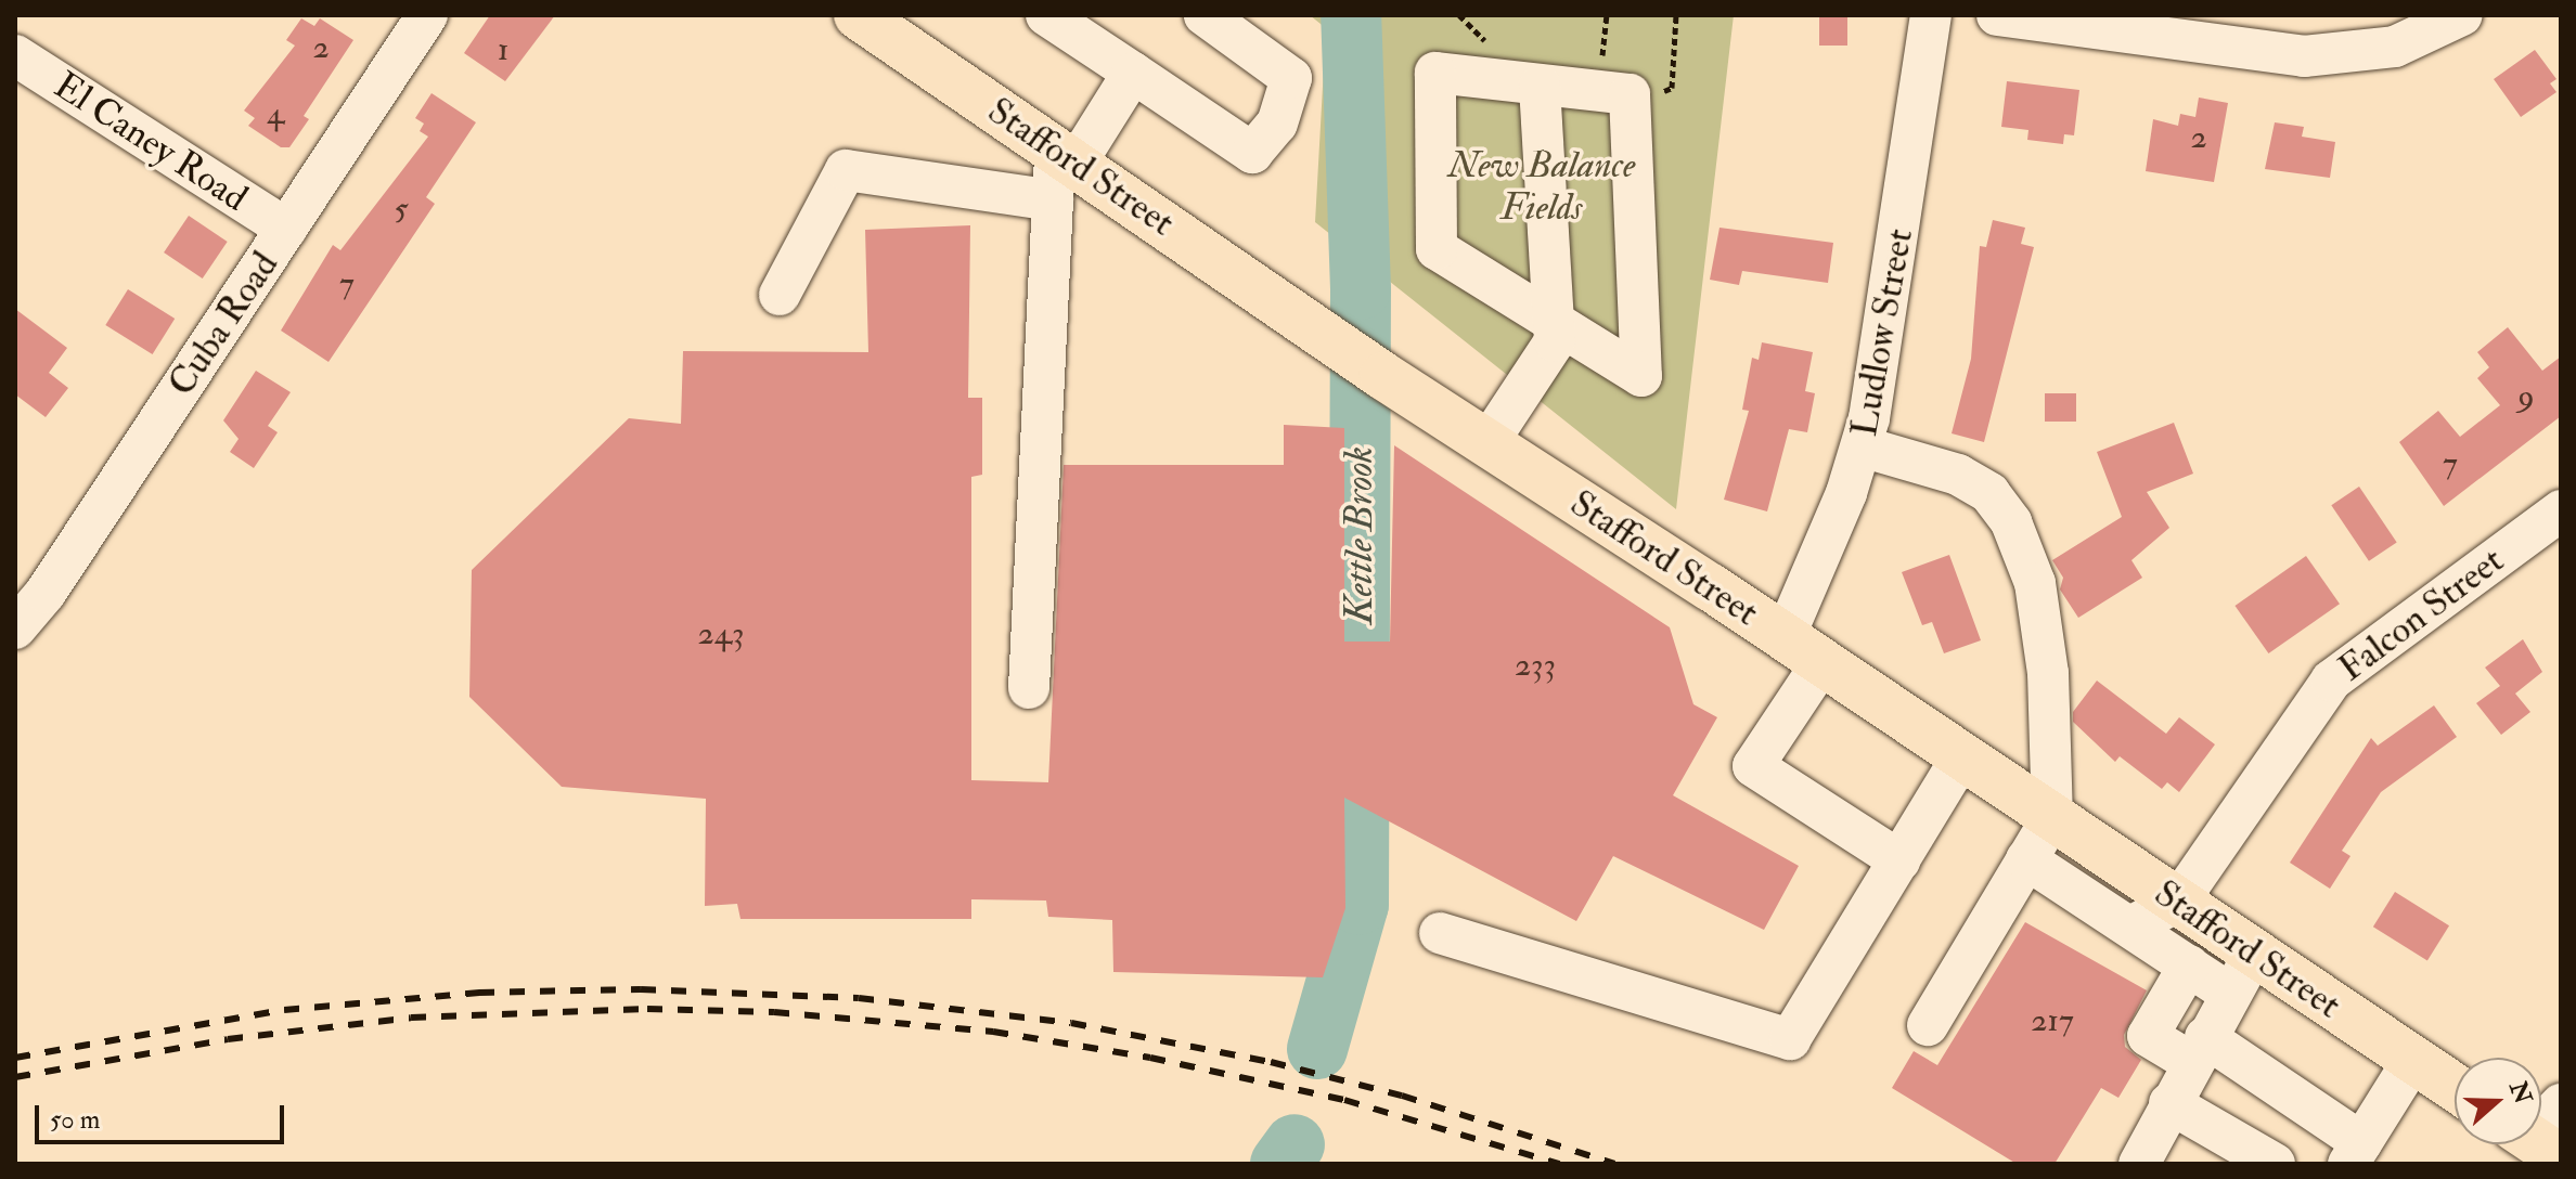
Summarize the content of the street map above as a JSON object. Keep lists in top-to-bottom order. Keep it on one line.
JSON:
{"streets":{"main road":["Stafford Street"],"street":["El Caney Road","Cuba Road","Ludlow Street","Falcon Street"]},"crossings":[["El Caney Road","Cuba Road"],["Stafford Street","Ludlow Street"],["Stafford Street","Falcon Street"]],"water":["Kettle Brook"],"parks":["New Balance Fields"],"house_numbers":["2","1","4","2","5","7","9","7","243","233","217"],"scale_bar":"50 m","north":"right"}
